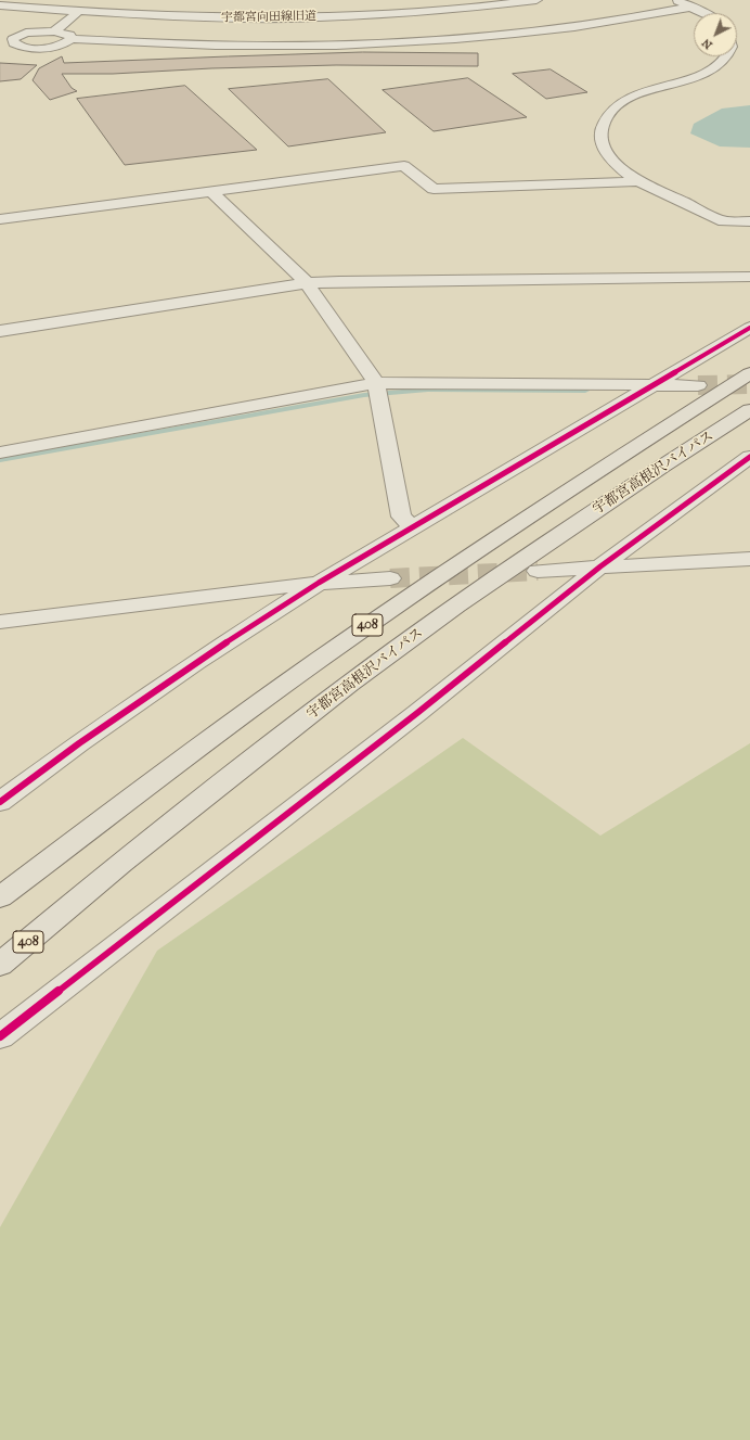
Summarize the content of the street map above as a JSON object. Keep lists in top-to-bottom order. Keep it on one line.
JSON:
{"streets":{"highway":["宇都宮高根沢バイパス","408"],"street":["宇都宮向田線旧道"]},"north":"bottom left"}
